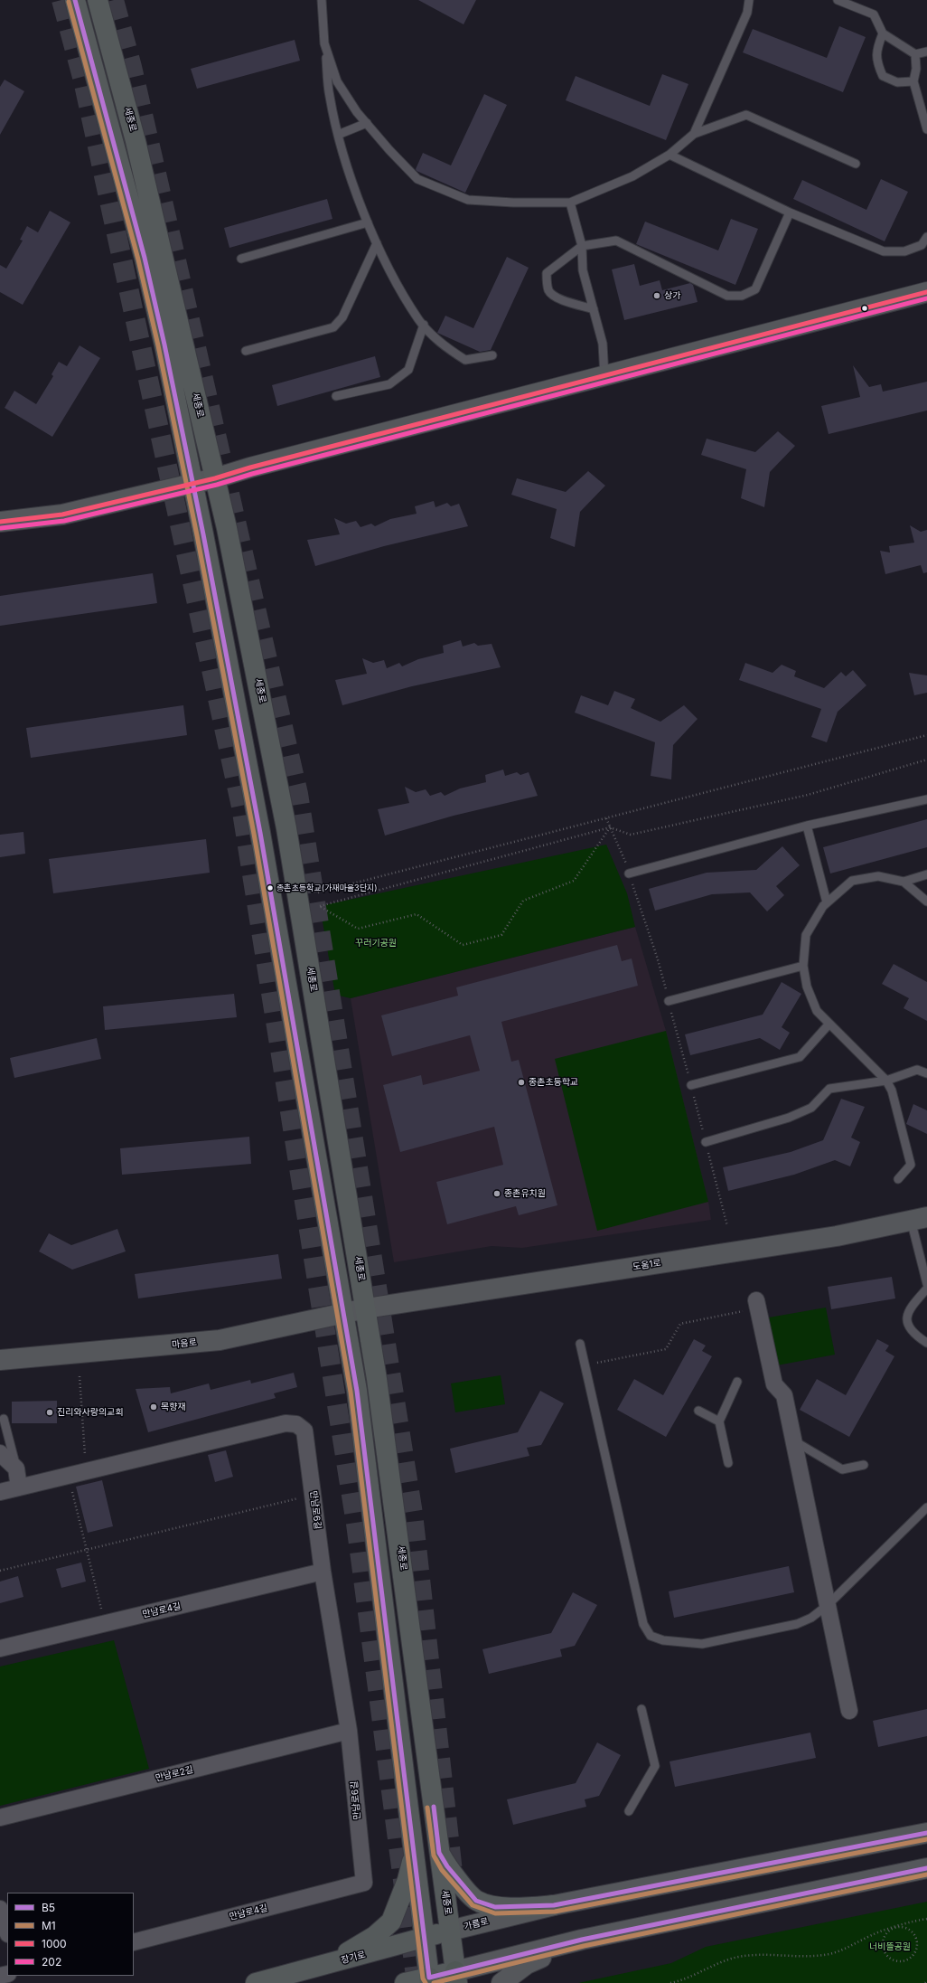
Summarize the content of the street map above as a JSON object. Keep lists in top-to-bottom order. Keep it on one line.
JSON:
{"streets":{"main road":["세종로","장기로"],"street":["도움1로","마음로","만남로6길","만남로4길","만남로2길","가름로"]},"crossings":[["세종로","도움1로"],["세종로","마음로"],["세종로","가름로"],["세종로","장기로"],["도움1로","마음로"],["만남로6길","만남로4길"],["만남로6길","만남로2길"],["가름로","장기로"]],"parks":["꾸러기공원","너비뜰공원"],"places":["상가","종촌초등학교(가재마을3단지)","종촌초등학교","종촌유치원","목향재","진리와사랑의교회"],"lines":["transit line B5","transit line M1","transit line 1000","transit line 202"],"legend":["B5","M1","1000","202"]}
